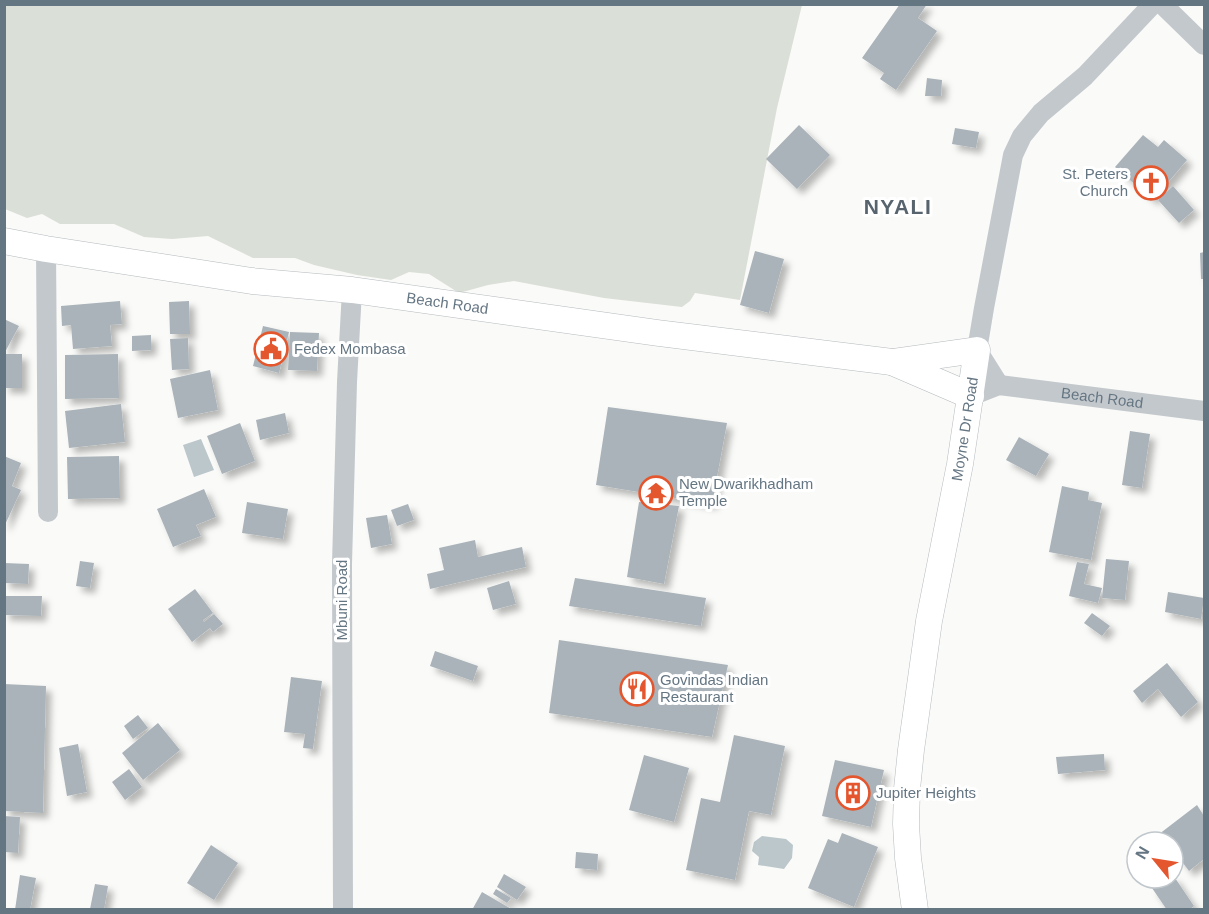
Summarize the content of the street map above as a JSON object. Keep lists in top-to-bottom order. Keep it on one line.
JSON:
{"streets":{"main road":["Beach Road","Moyne Dr Road"],"street":["Mbuni Road"]},"crossings":[["Beach Road","Moyne Dr Road"],["Beach Road","Mbuni Road"]],"districts":["NYALI"],"places":{"church":["St. Peters Church"],"public building":["Fedex Mombasa"],"temple":["New Dwarikhadham Temple"],"restaurant":["Govindas Indian Restaurant"],"building":["Jupiter Heights"]},"north":"top left"}
